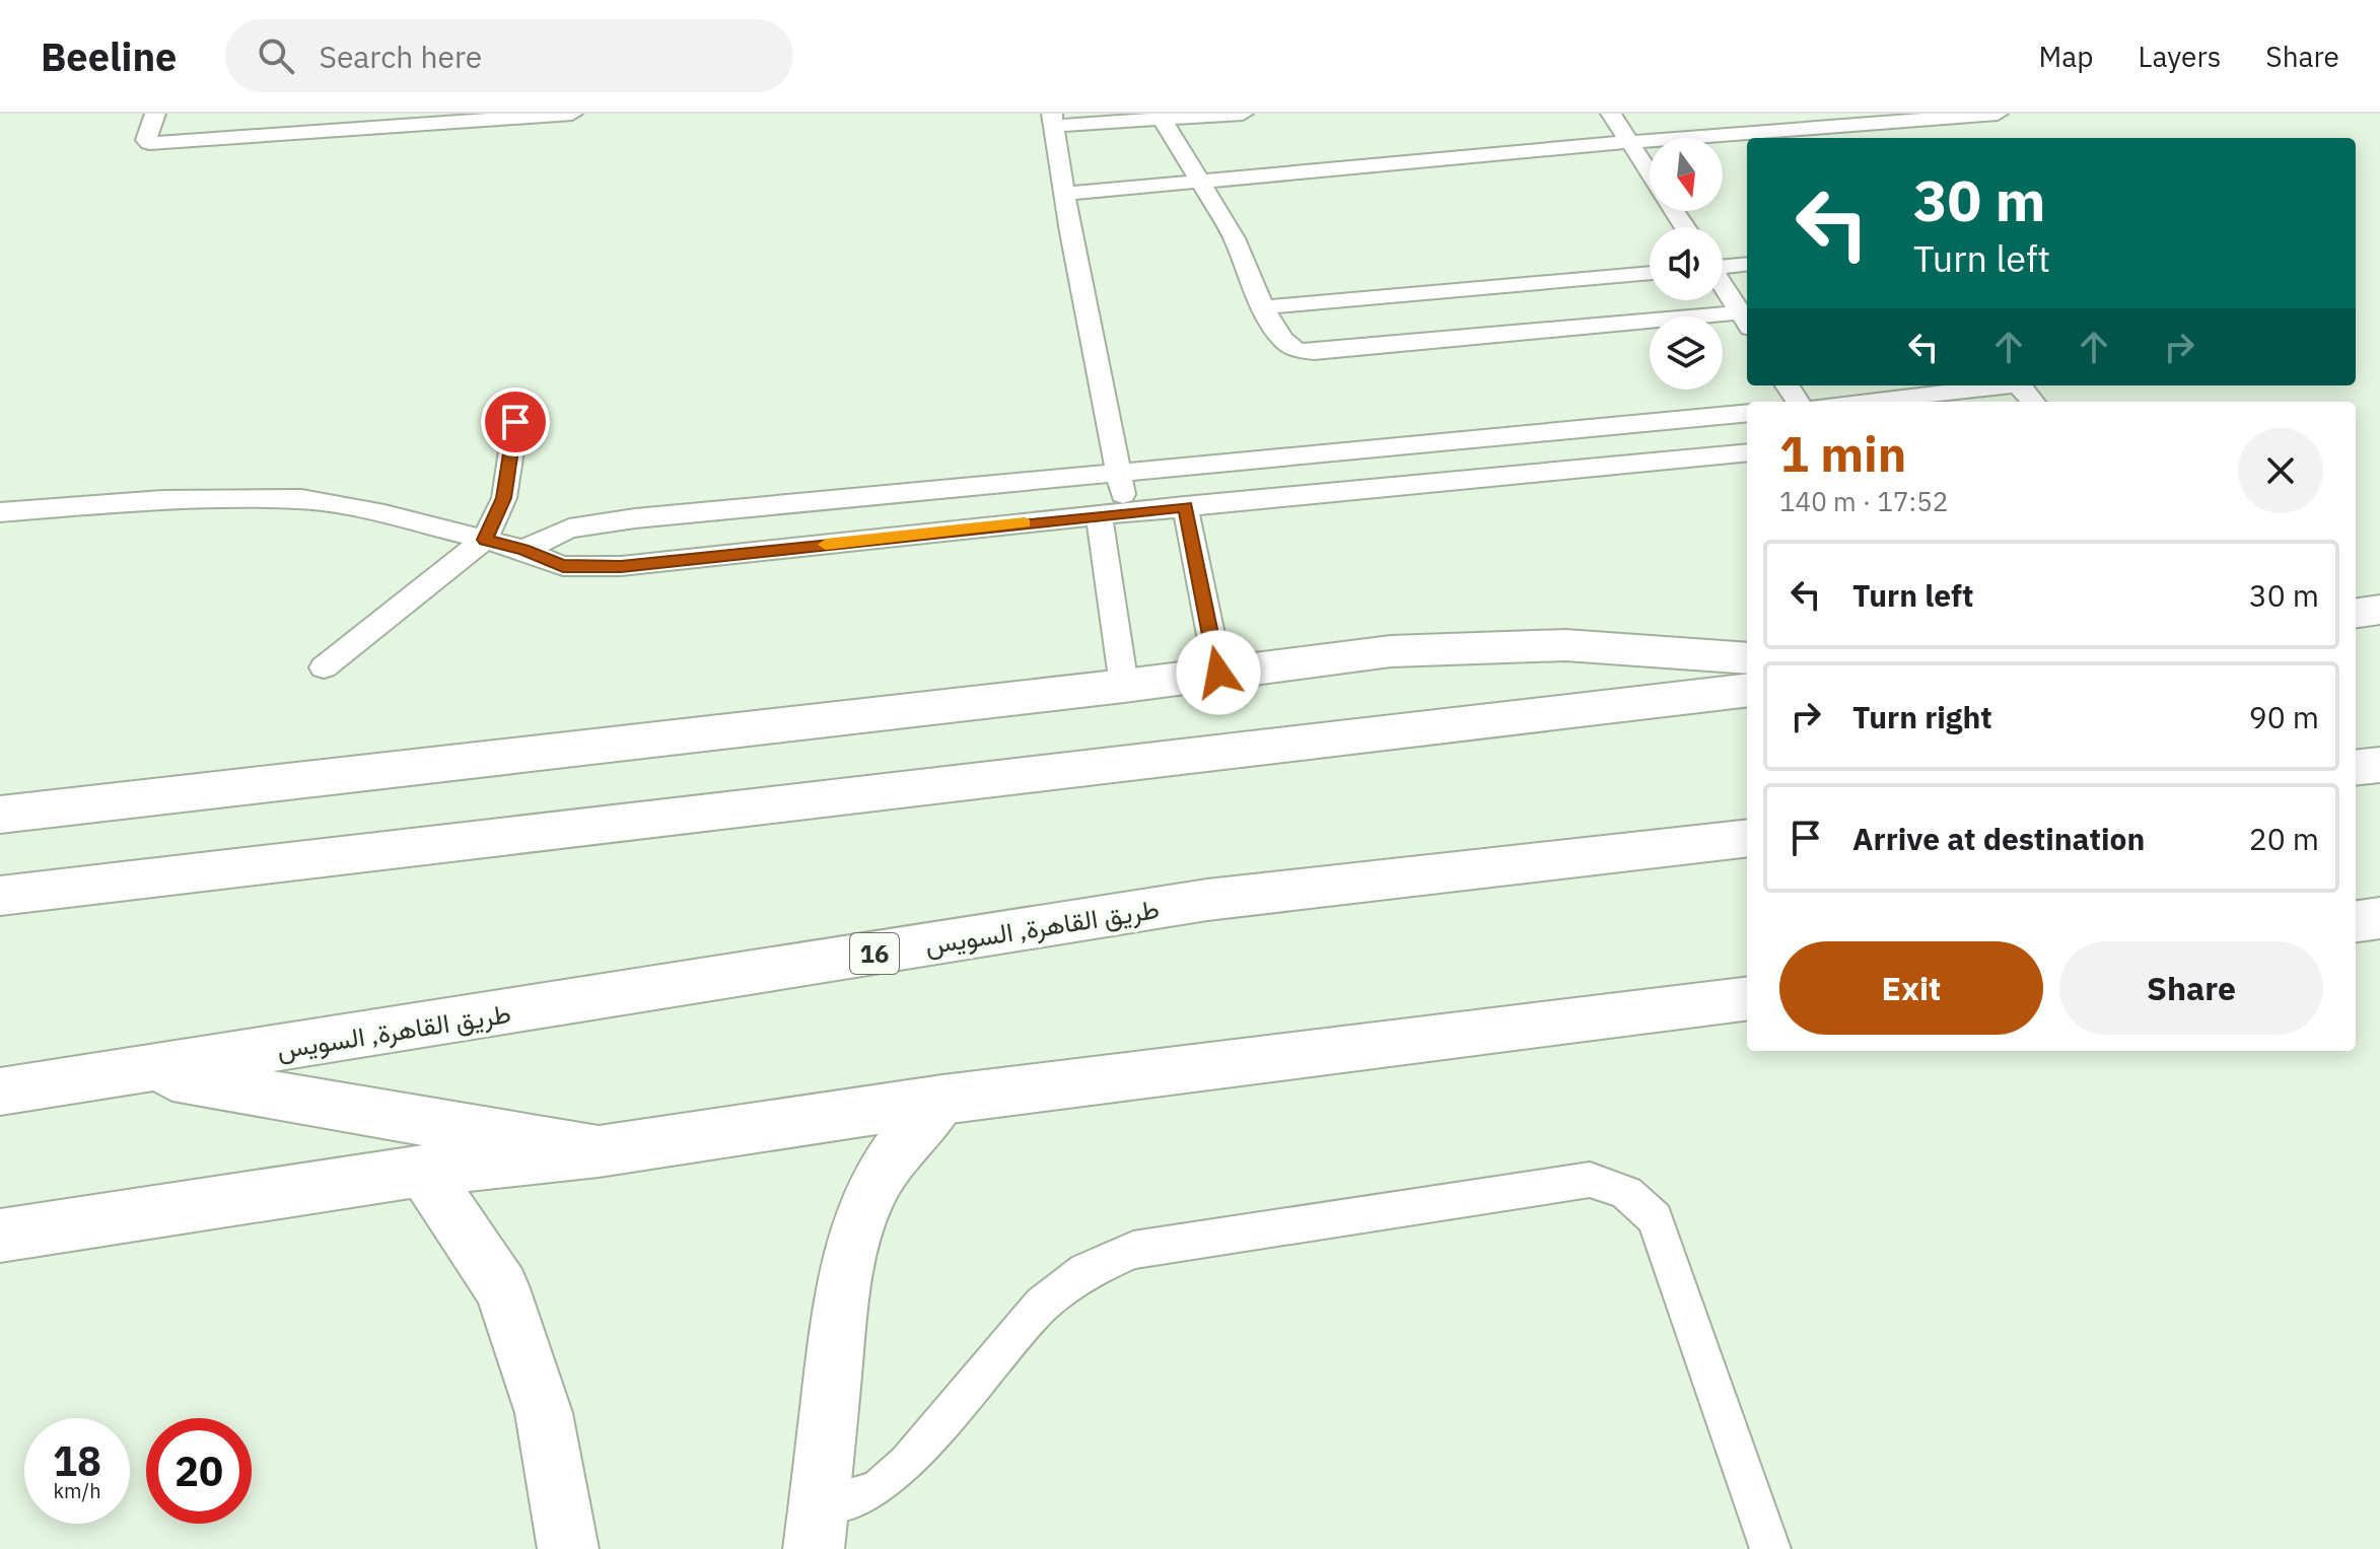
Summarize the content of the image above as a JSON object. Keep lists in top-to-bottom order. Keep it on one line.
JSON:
{"streets":{"main road":["طريق القاهرة, السويس","16"]},"crossings":[["طريق القاهرة, السويس","16"]],"north":"bottom","page":{"header":"Beeline","search":"Search here","nav":["Map","Layers","Share"],"turn":["30 m","Turn left"],"heading":["1 min","140 m · 17:52"],"list":[{"name":"Turn left","value":"30 m"},{"name":"Turn right","value":"90 m"},{"name":"Arrive at destination","value":"20 m"}],"buttons":["Exit","Share"],"speed":"18 km/h","limit":"20"}}
